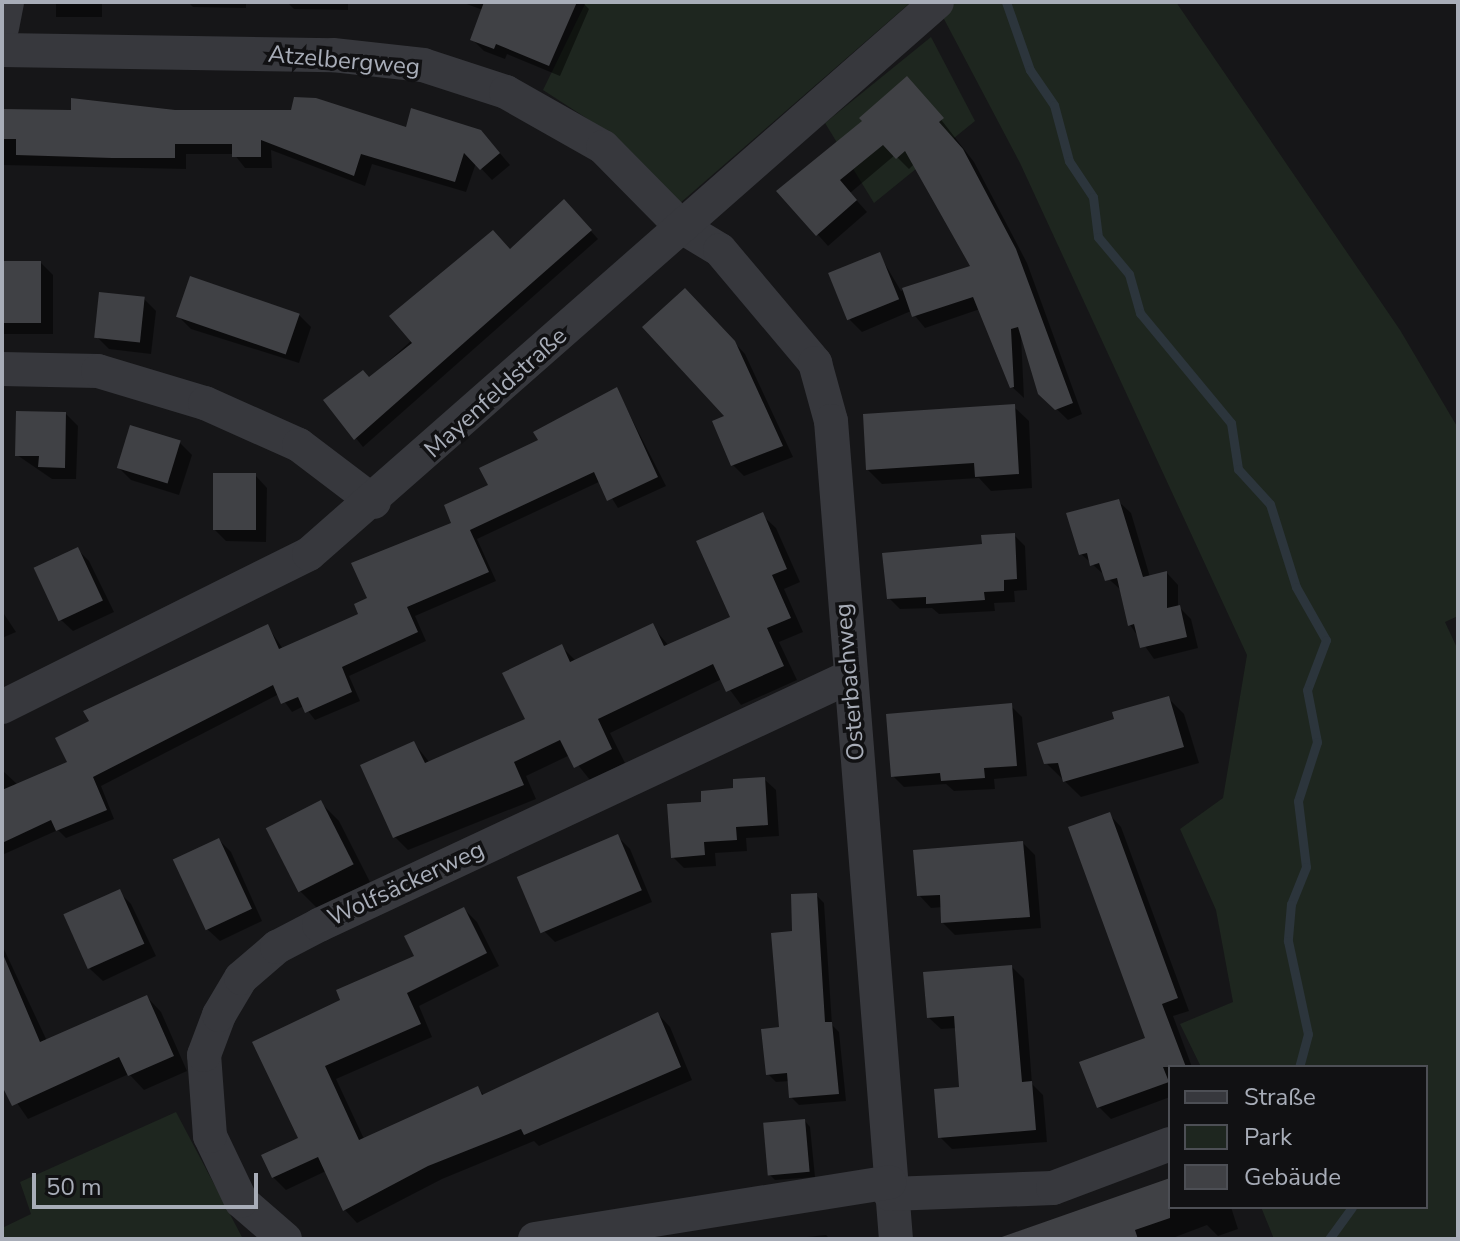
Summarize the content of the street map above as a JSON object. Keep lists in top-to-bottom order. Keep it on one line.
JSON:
{"streets":{"street":["Atzelbergweg","Mayenfeldstraße","Osterbachweg","Wolfsäckerweg"]},"crossings":[["Atzelbergweg","Mayenfeldstraße"],["Atzelbergweg","Osterbachweg"],["Mayenfeldstraße","Osterbachweg"],["Osterbachweg","Wolfsäckerweg"]],"legend":["Straße","Park","Gebäude"],"scale_bar":"50 m"}
